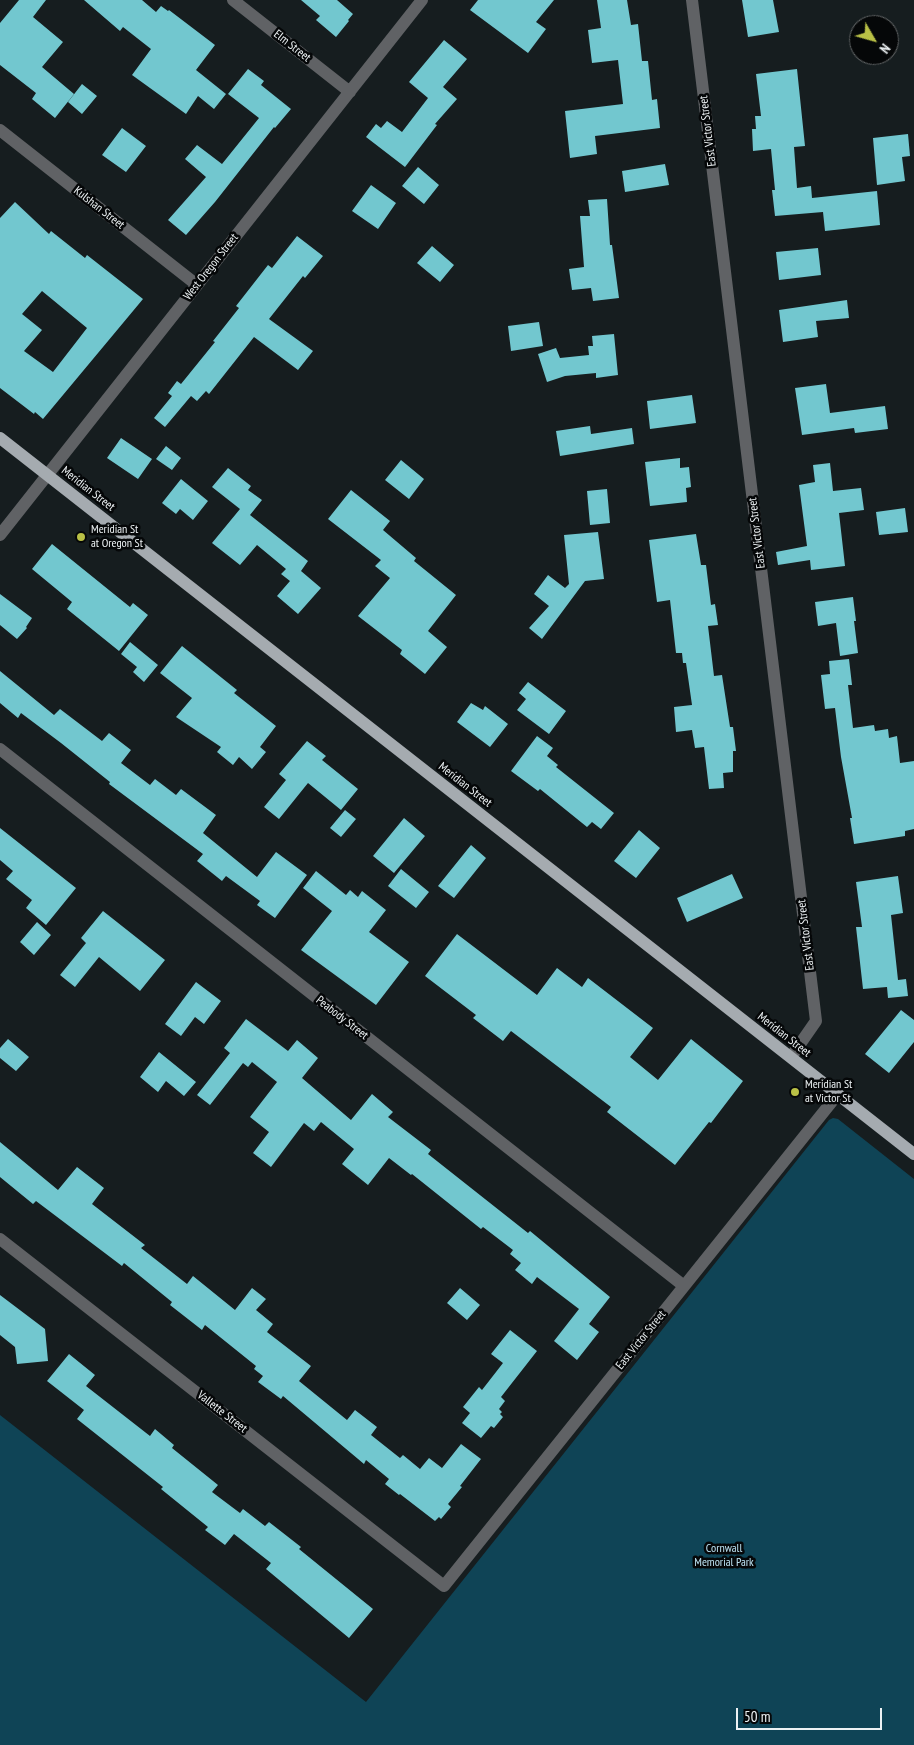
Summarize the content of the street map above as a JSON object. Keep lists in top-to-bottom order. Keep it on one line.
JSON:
{"streets":{"main road":["Meridian Street"],"street":["Elm Street","East Victor Street","Kulshan Street","West Oregon Street","Peabody Street","Vallette Street"]},"crossings":[["Elm Street","West Oregon Street"],["East Victor Street","Meridian Street"],["East Victor Street","Peabody Street"],["East Victor Street","Vallette Street"],["Kulshan Street","West Oregon Street"],["West Oregon Street","Meridian Street"]],"parks":["Cornwall Memorial Park"],"places":["Meridian St at Oregon St","Meridian St at Victor St"],"scale_bar":"50 m","north":"bottom right"}
